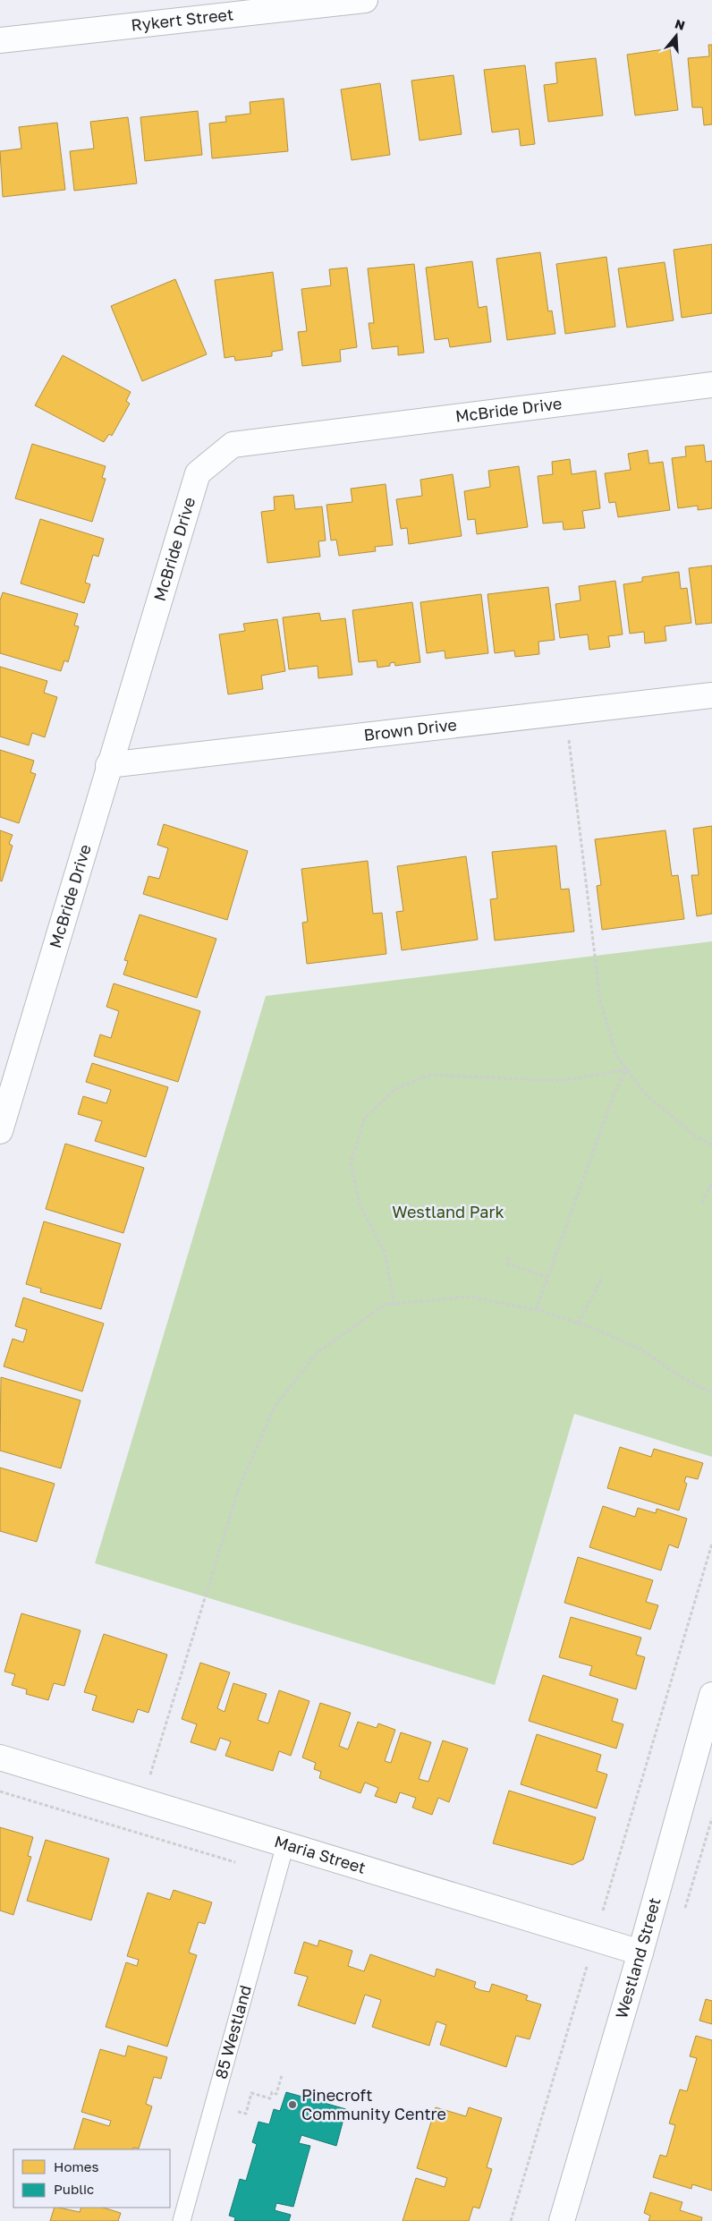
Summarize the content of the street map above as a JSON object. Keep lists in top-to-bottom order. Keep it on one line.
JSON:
{"streets":{"street":["Rykert Street","McBride Drive","Brown Drive","Maria Street","Westland Street"],"lane":["85 Westland"]},"crossings":[["McBride Drive","Brown Drive"],["Maria Street","Westland Street"],["Maria Street","85 Westland"]],"parks":["Westland Park"],"places":["Pinecroft Community Centre"],"legend":["Homes","Public"],"north":"top"}
